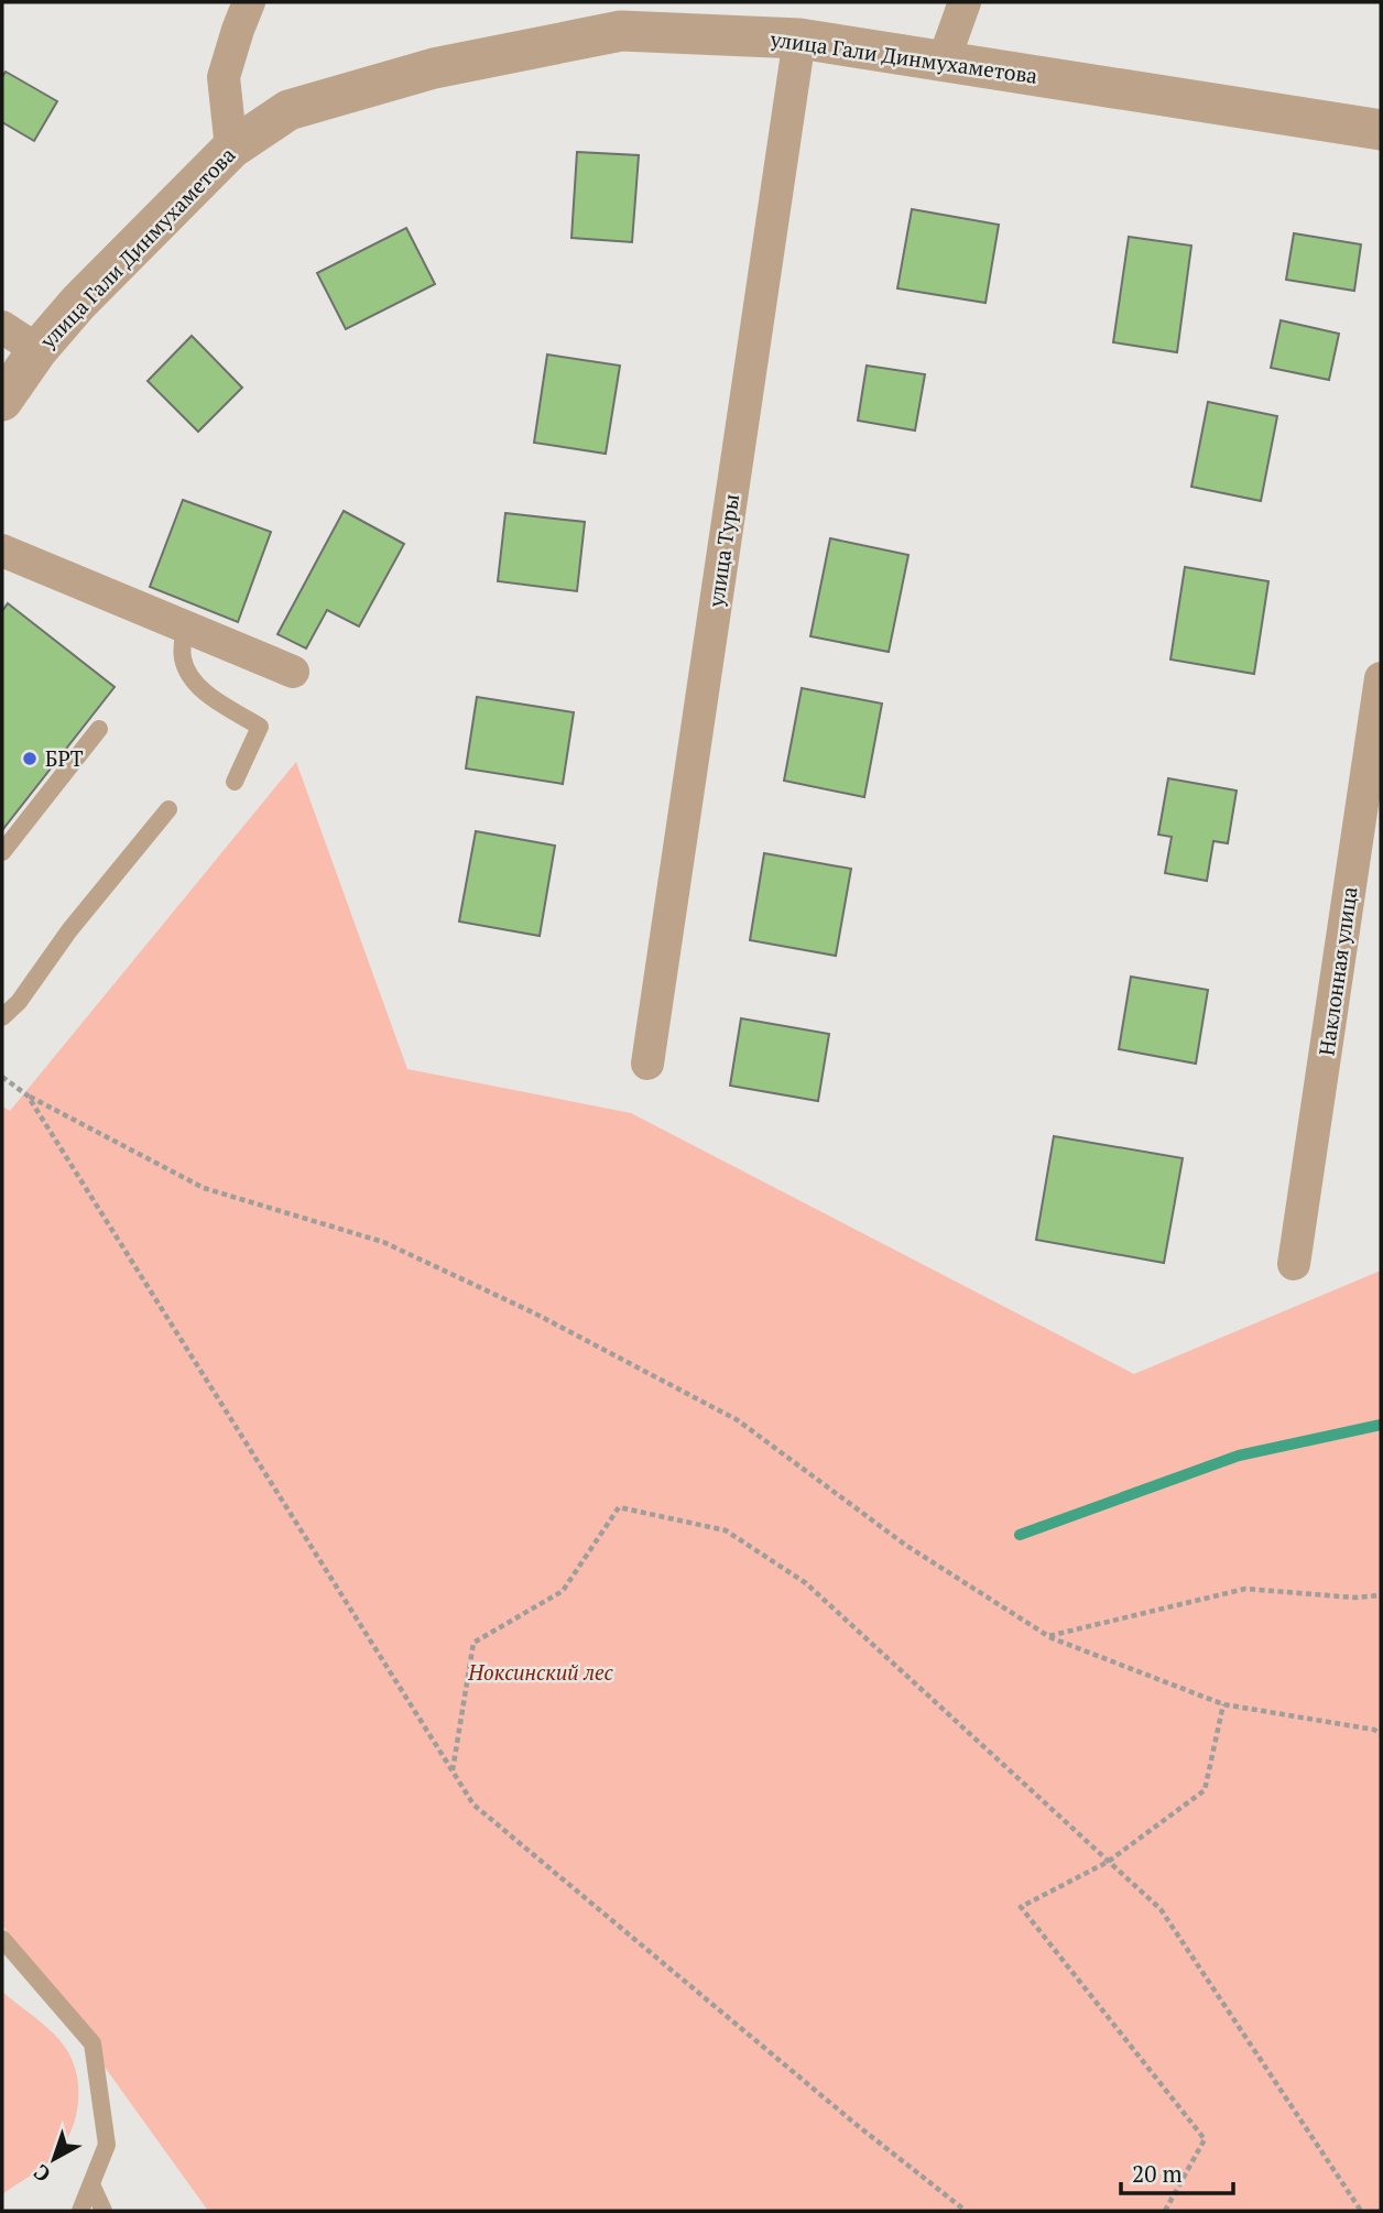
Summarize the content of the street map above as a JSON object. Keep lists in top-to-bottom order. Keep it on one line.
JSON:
{"streets":{"street":["улица Гали Динмухаметова","улица Туры","Наклонная улица"]},"crossings":[["улица Гали Динмухаметова","улица Туры"]],"parks":["Ноксинский лес"],"places":["БРТ"],"scale_bar":"20 m","north":"bottom left"}
